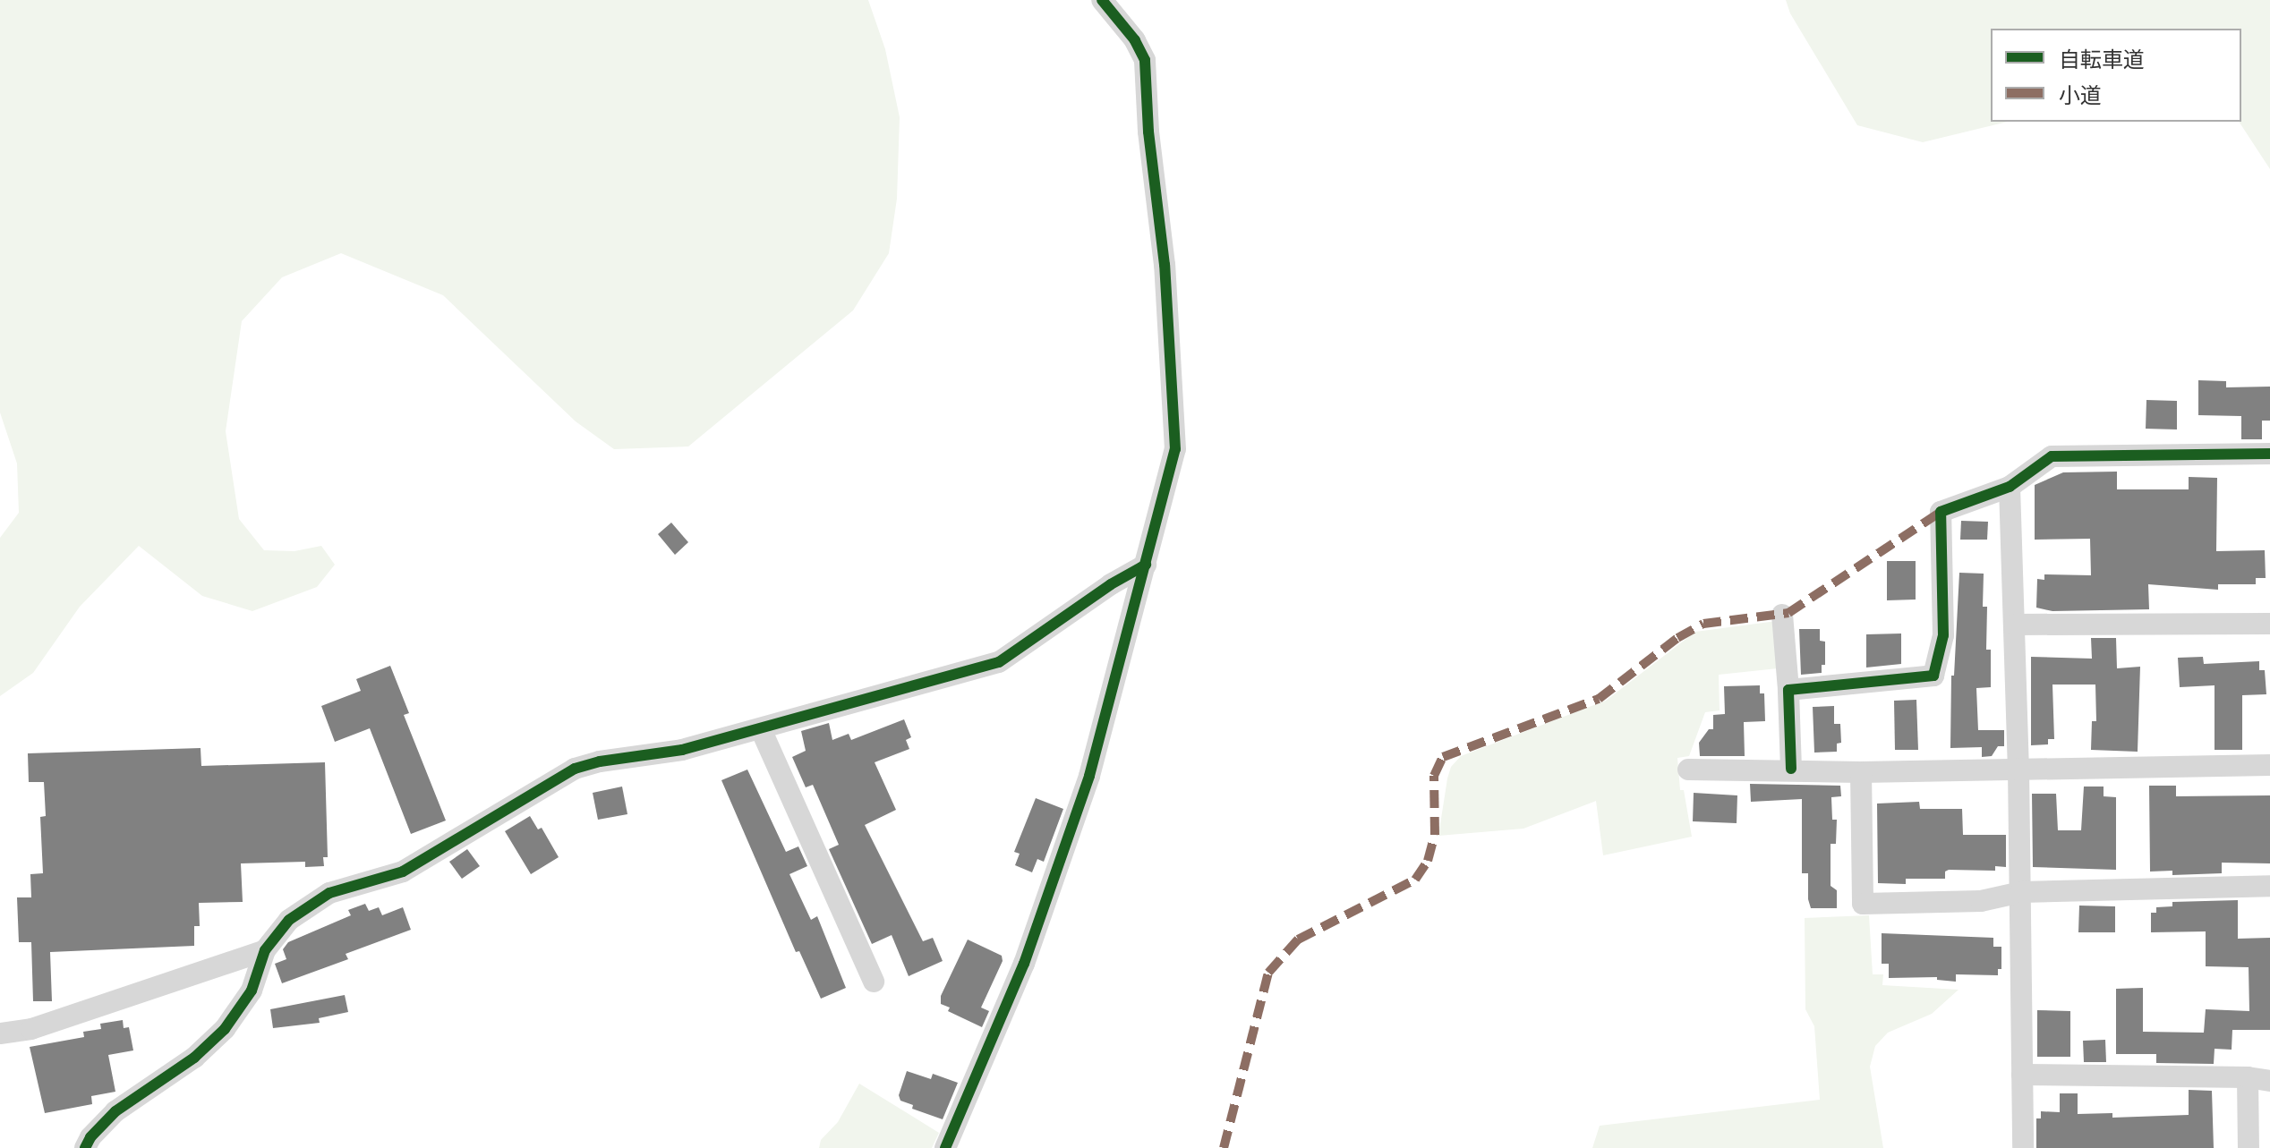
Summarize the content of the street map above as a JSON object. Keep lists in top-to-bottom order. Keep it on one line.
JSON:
{"legend":["自転車道","小道"]}
